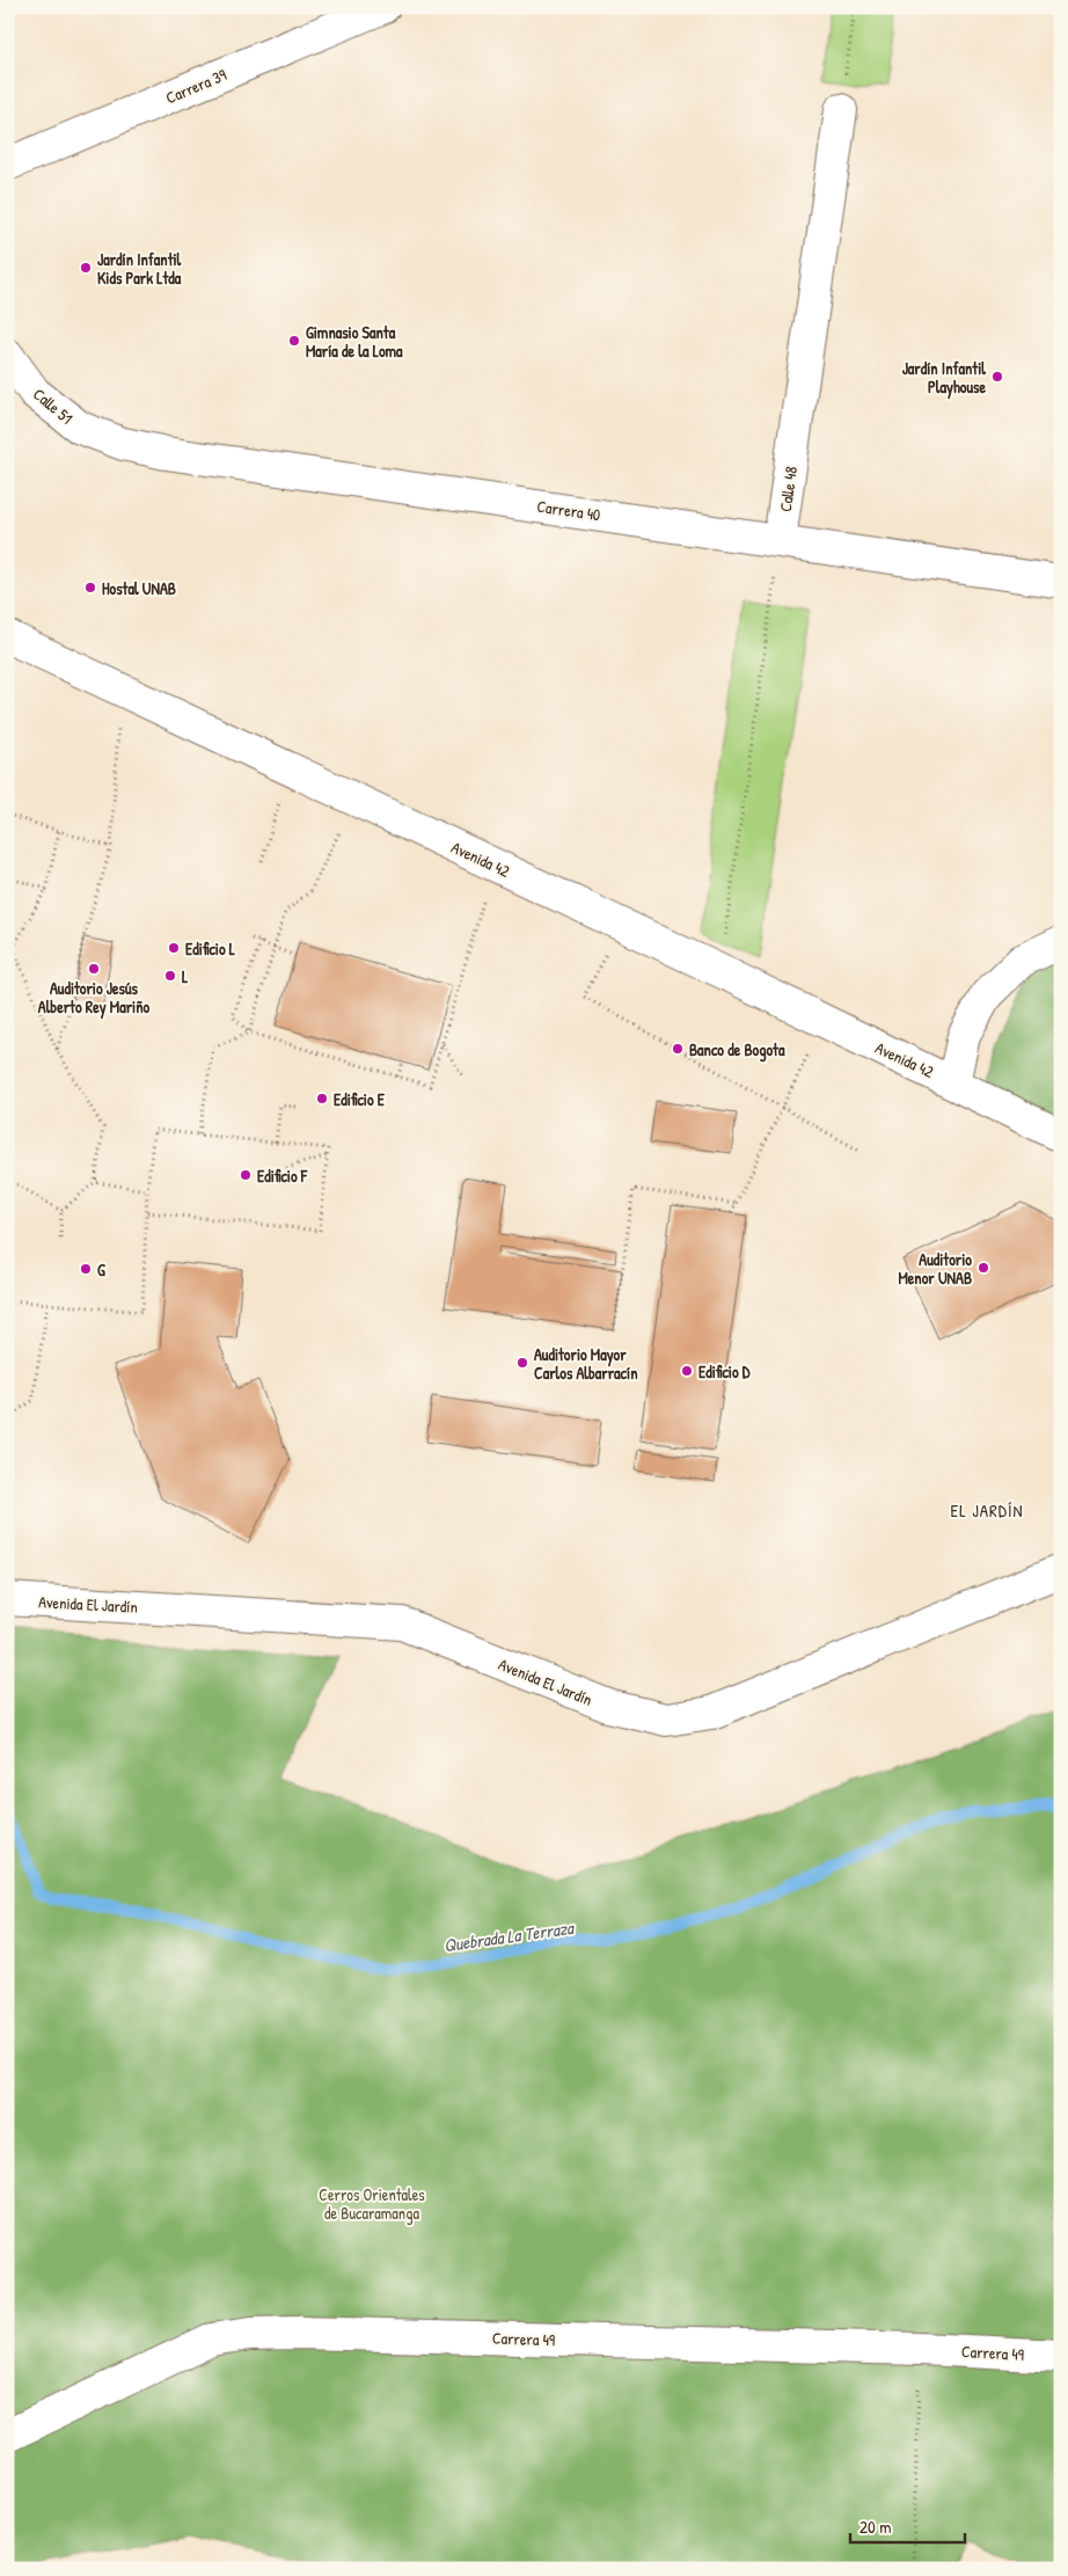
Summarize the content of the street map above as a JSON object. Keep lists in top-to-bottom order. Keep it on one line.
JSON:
{"streets":{"street":["Carrera 39","Calle 51","Calle 48","Carrera 40","Avenida 42","Avenida El Jardín","Carrera 49"]},"crossings":[["Calle 51","Carrera 40"],["Calle 48","Carrera 40"]],"districts":["EL JARDÍN"],"water":["Quebrada La Terraza"],"parks":["Cerros Orientales de Bucaramanga"],"places":["Jardín Infantil Kids Park Ltda","Gimnasio Santa María de la Loma","Jardín Infantil Playhouse","Hostal UNAB","Edificio L","Auditorio Jesús Alberto Rey Mariño","L","Banco de Bogota","Edificio E","Edificio F","Auditorio Menor UNAB","G","Auditorio Mayor Carlos Albarracín","Edificio D"],"scale_bar":"20 m"}
